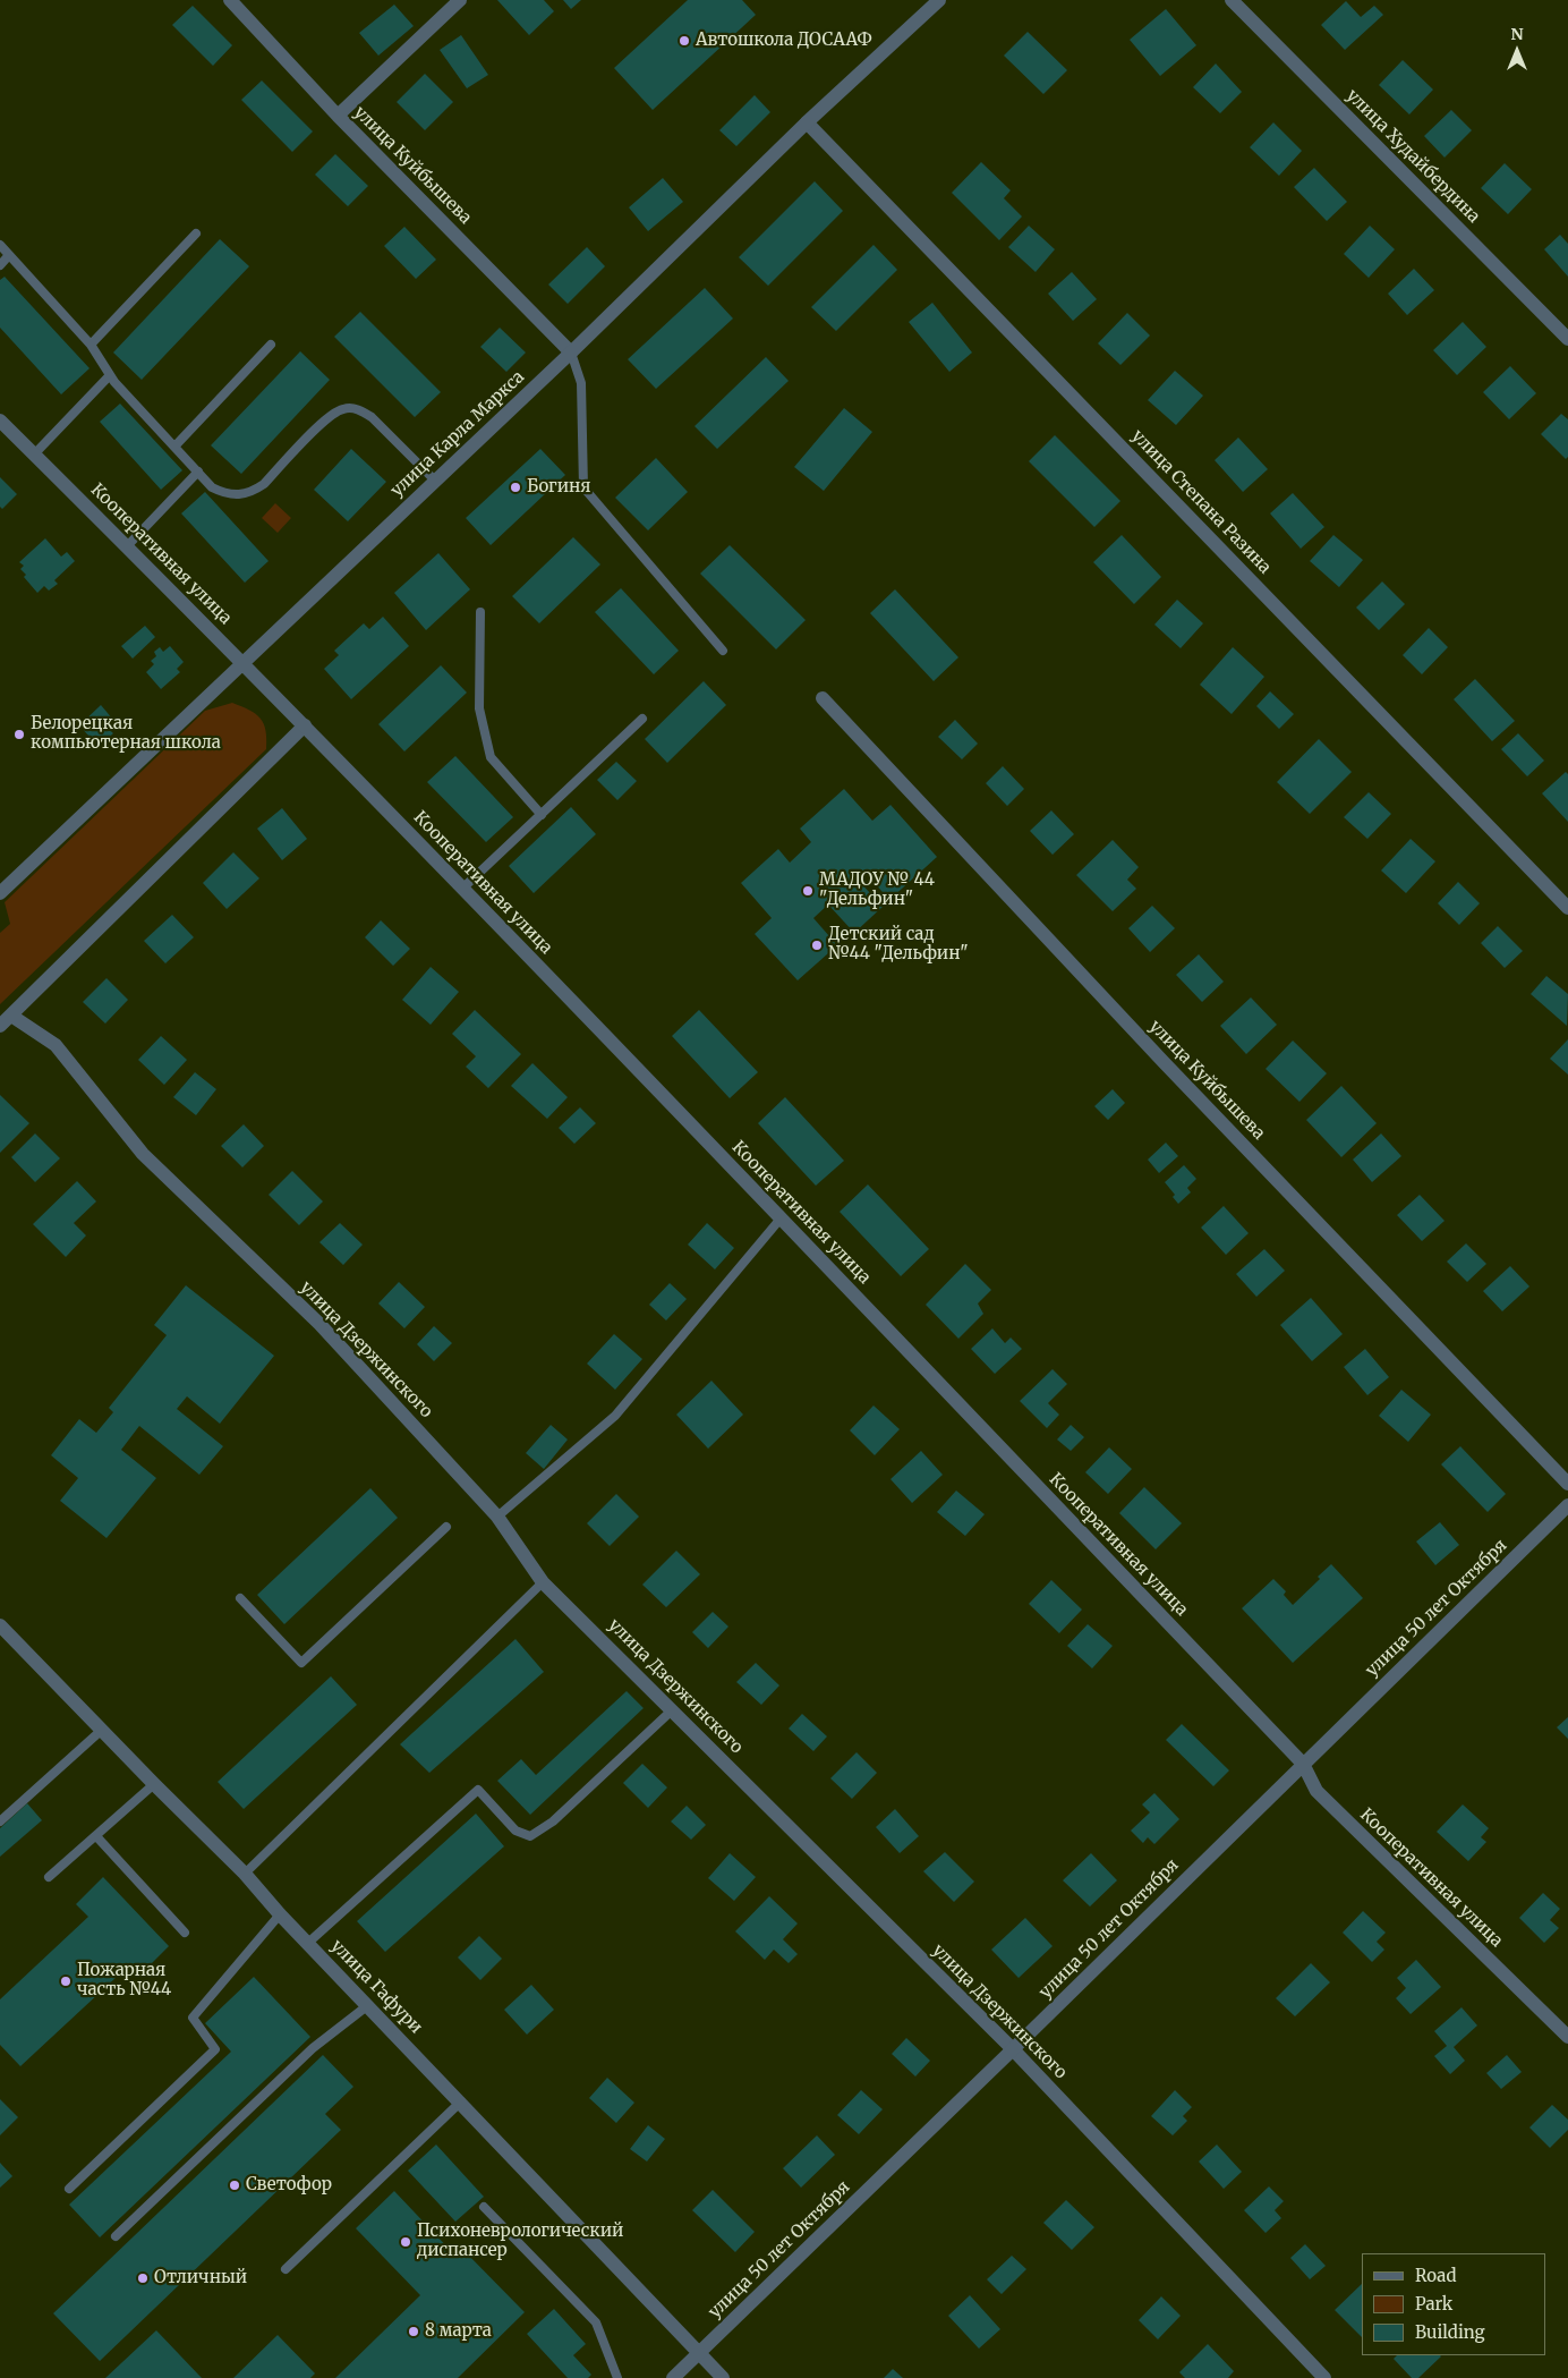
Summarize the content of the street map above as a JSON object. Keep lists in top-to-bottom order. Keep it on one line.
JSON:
{"streets":{"street":["улица Худайбердина","улица Куйбышева","улица Карла Маркса","улица Степана Разина","Кооперативная улица","улица Дзержинского","улица 50 лет Октября","улица Гафури"]},"crossings":[["улица Куйбышева","улица Карла Маркса"],["улица Карла Маркса","улица Степана Разина"],["улица Карла Маркса","Кооперативная улица"],["Кооперативная улица","улица 50 лет Октября"],["улица Дзержинского","улица 50 лет Октября"],["улица 50 лет Октября","улица Гафури"]],"places":["Автошкола ДОСААФ","Богиня","Белорецкая компьютерная школа","МАДОУ № 44 \"Дельфин\"","Детский сад №44 \"Дельфин\"","Пожарная часть №44","Светофор","Психоневрологический диспансер","Отличный","8 марта"],"legend":["Road","Park","Building"],"north":"top"}
